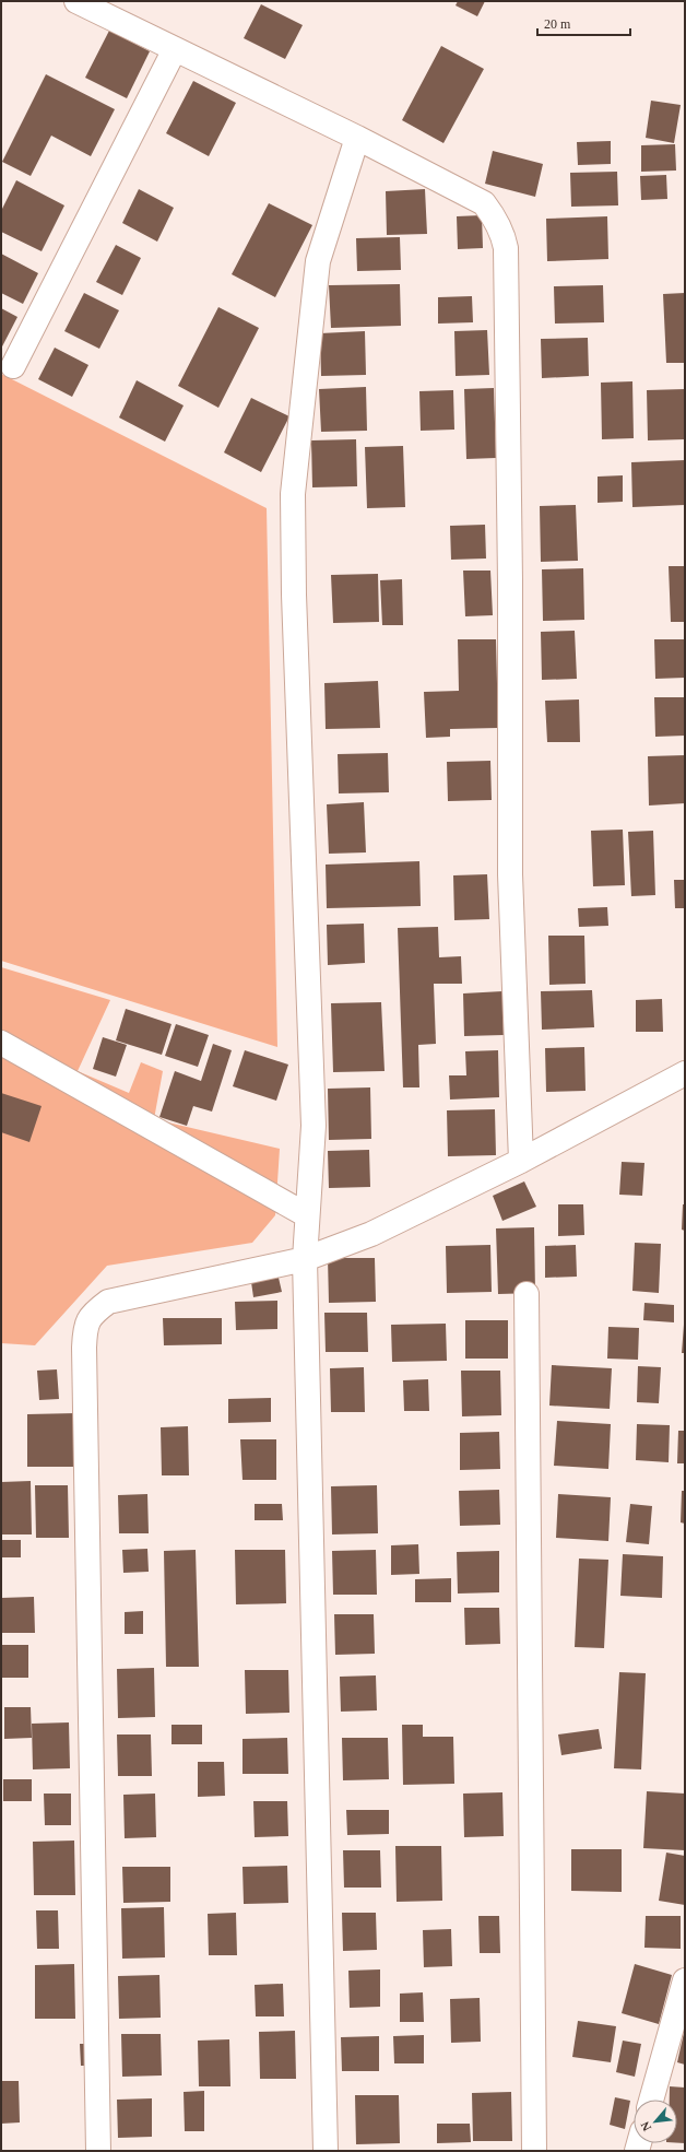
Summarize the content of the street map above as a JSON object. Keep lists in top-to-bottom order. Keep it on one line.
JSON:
{"scale_bar":"20 m","north":"bottom left"}
